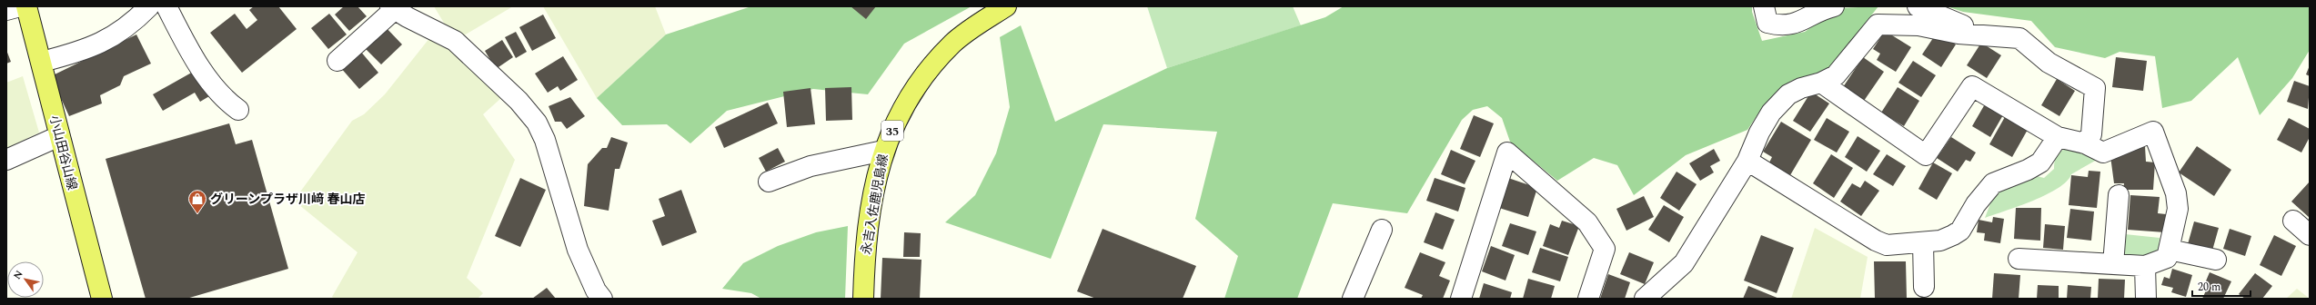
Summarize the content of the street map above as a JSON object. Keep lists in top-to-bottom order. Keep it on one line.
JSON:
{"streets":{"main road":["35","小山田谷山線","永吉入佐鹿児島線"]},"places":{"shop":["グリーンプラザ川﨑 春山店"]},"scale_bar":"20 m","north":"top left"}
